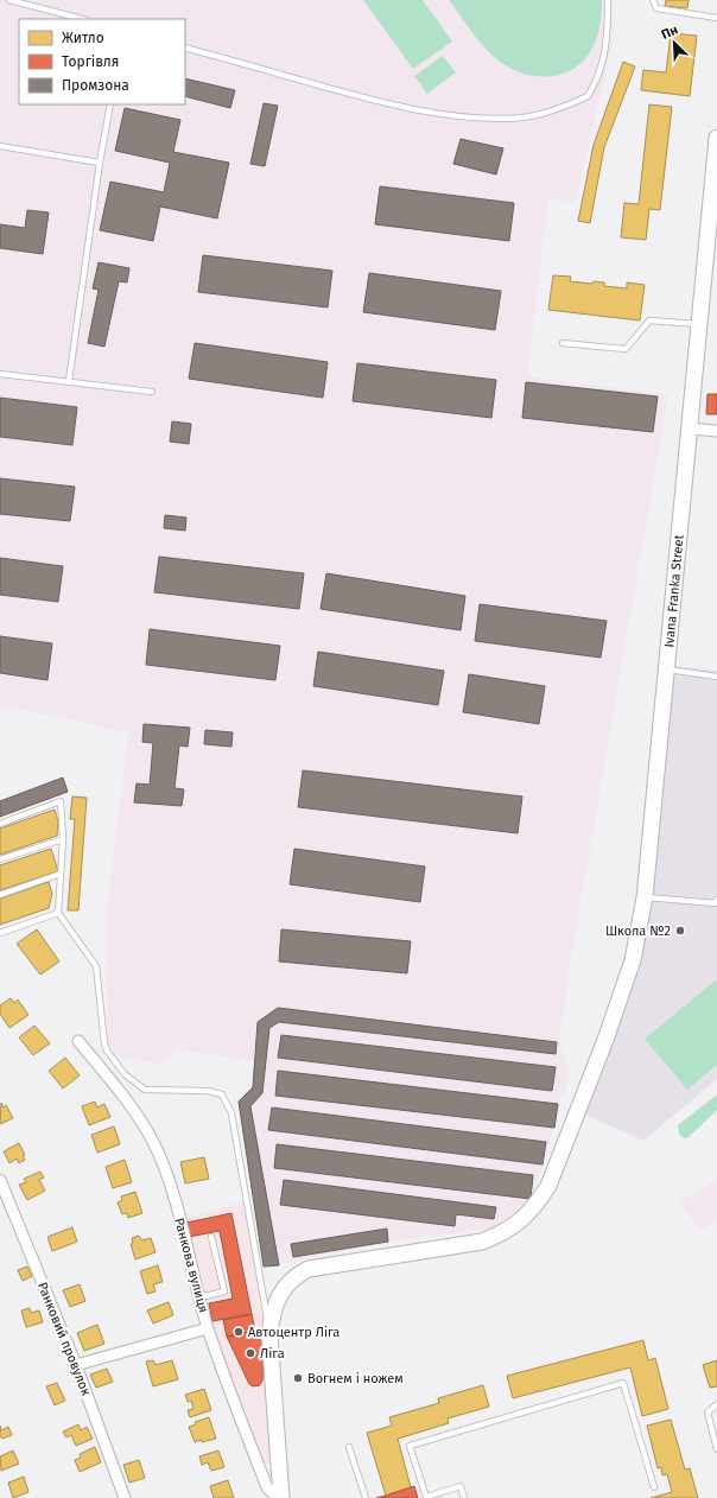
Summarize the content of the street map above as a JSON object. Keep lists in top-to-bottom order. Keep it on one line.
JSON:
{"streets":{"main road":["Ivana Franka Street"],"street":["Ранкова вулиця","Ранковий провулок"]},"crossings":[["Ivana Franka Street","Ранкова вулиця"]],"places":["Школа №2","Автоцентр Ліга","Ліга","Вогнем і ножем"],"legend":["Житло","Торгівля","Промзона"],"north":"top left"}
